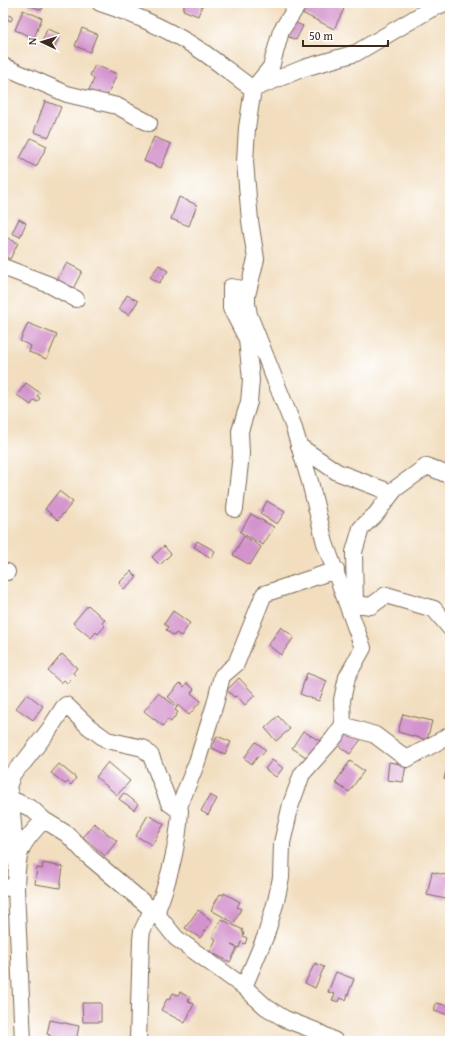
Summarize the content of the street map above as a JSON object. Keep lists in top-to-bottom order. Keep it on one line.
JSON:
{"scale_bar":"50 m","north":"left"}
